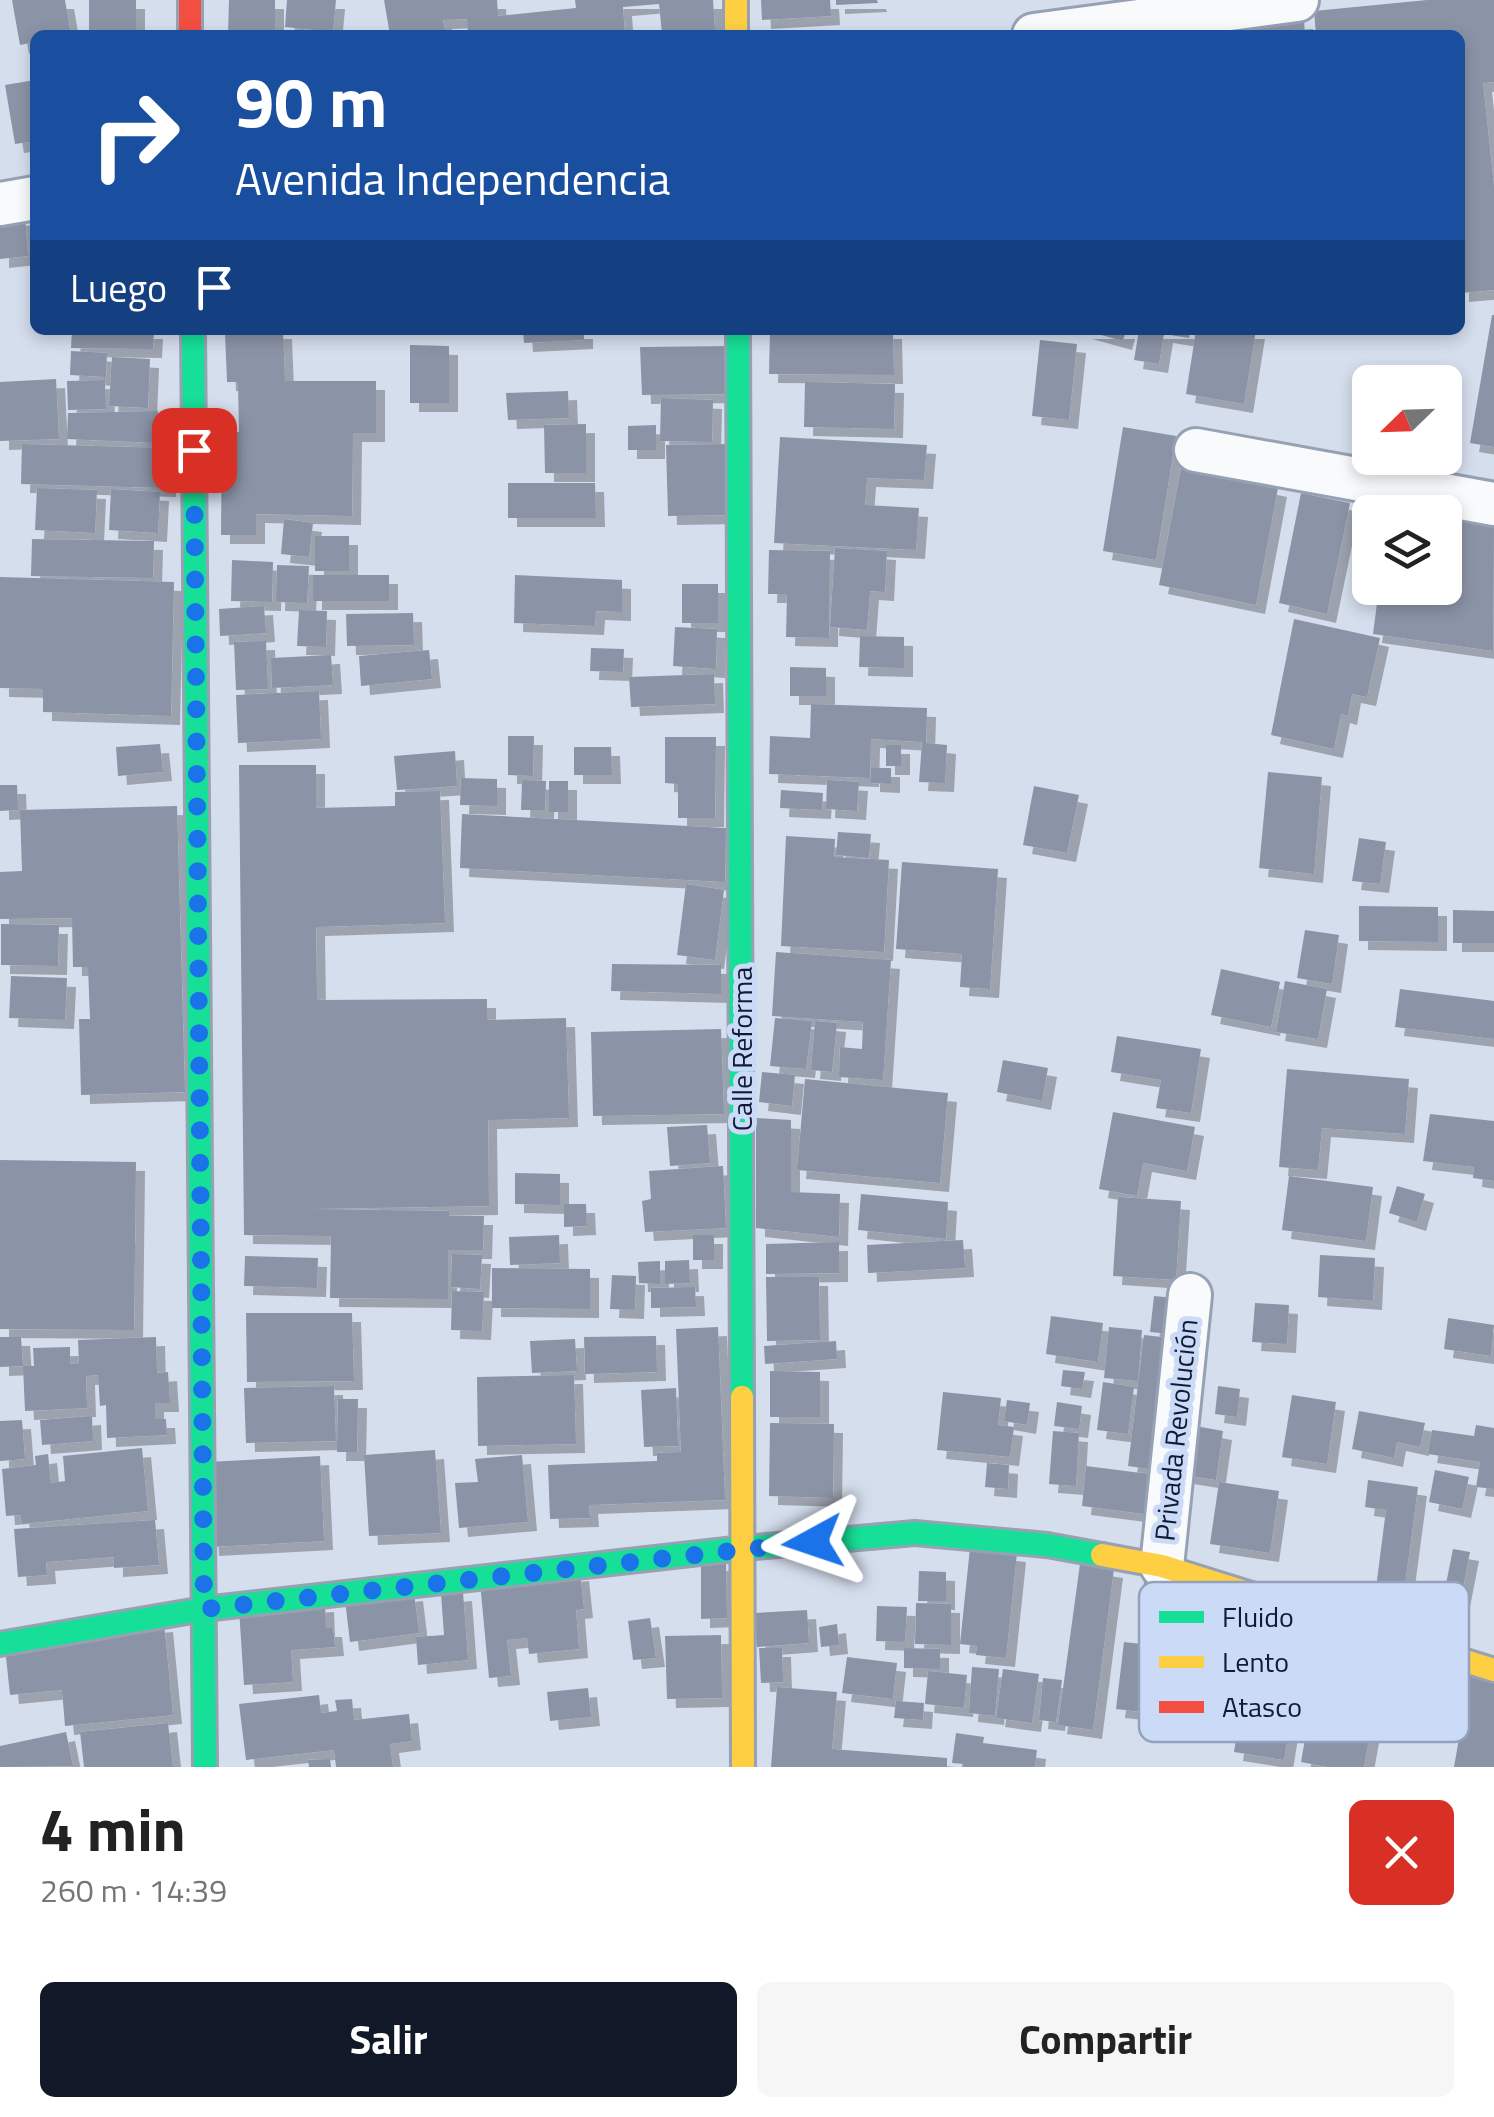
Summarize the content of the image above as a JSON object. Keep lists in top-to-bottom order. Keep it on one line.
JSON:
{"streets":{"street":["Calle Reforma","Privada Revolución"]},"legend":["Fluido","Lento","Atasco"],"north":"bottom left","page":{"turn":["90 m","Avenida Independencia"],"then":"Luego","heading":["4 min","260 m · 14:39"],"buttons":["Salir","Compartir"]}}
